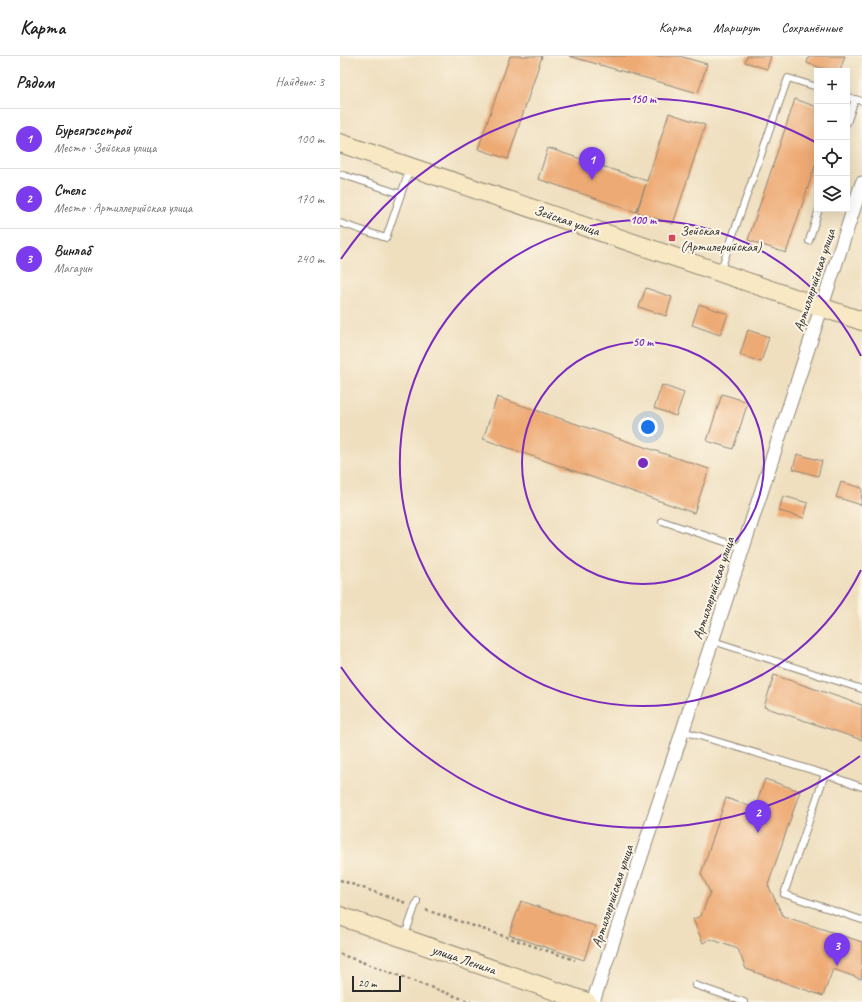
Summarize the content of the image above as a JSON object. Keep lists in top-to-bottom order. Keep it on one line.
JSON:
{"streets":{"street":["Зейская улица","Артиллерийская улица","улица Ленина"]},"crossings":[["Зейская улица","Артиллерийская улица"]],"places":{"transit":["Зейская (Артилерийская)"]},"scale_bar":"20 m","page":{"header":"Карта","nav":["Карта","Маршрут","Сохранённые"],"heading":["Рядом","Найдено: 3"],"map_buttons":["+","−"],"list":[{"mark":"1","name":"Буреягэсстрой","note":"Место · Зейская улица","value":"100 m"},{"mark":"2","name":"Стелс","note":"Место · Артиллерийская улица","value":"170 m"},{"mark":"3","name":"Винлаб","note":"Магазин","value":"240 m"}],"pins":["1","2","3"],"scale":"20 m"},"rings":["150 m","100 m","50 m"]}
